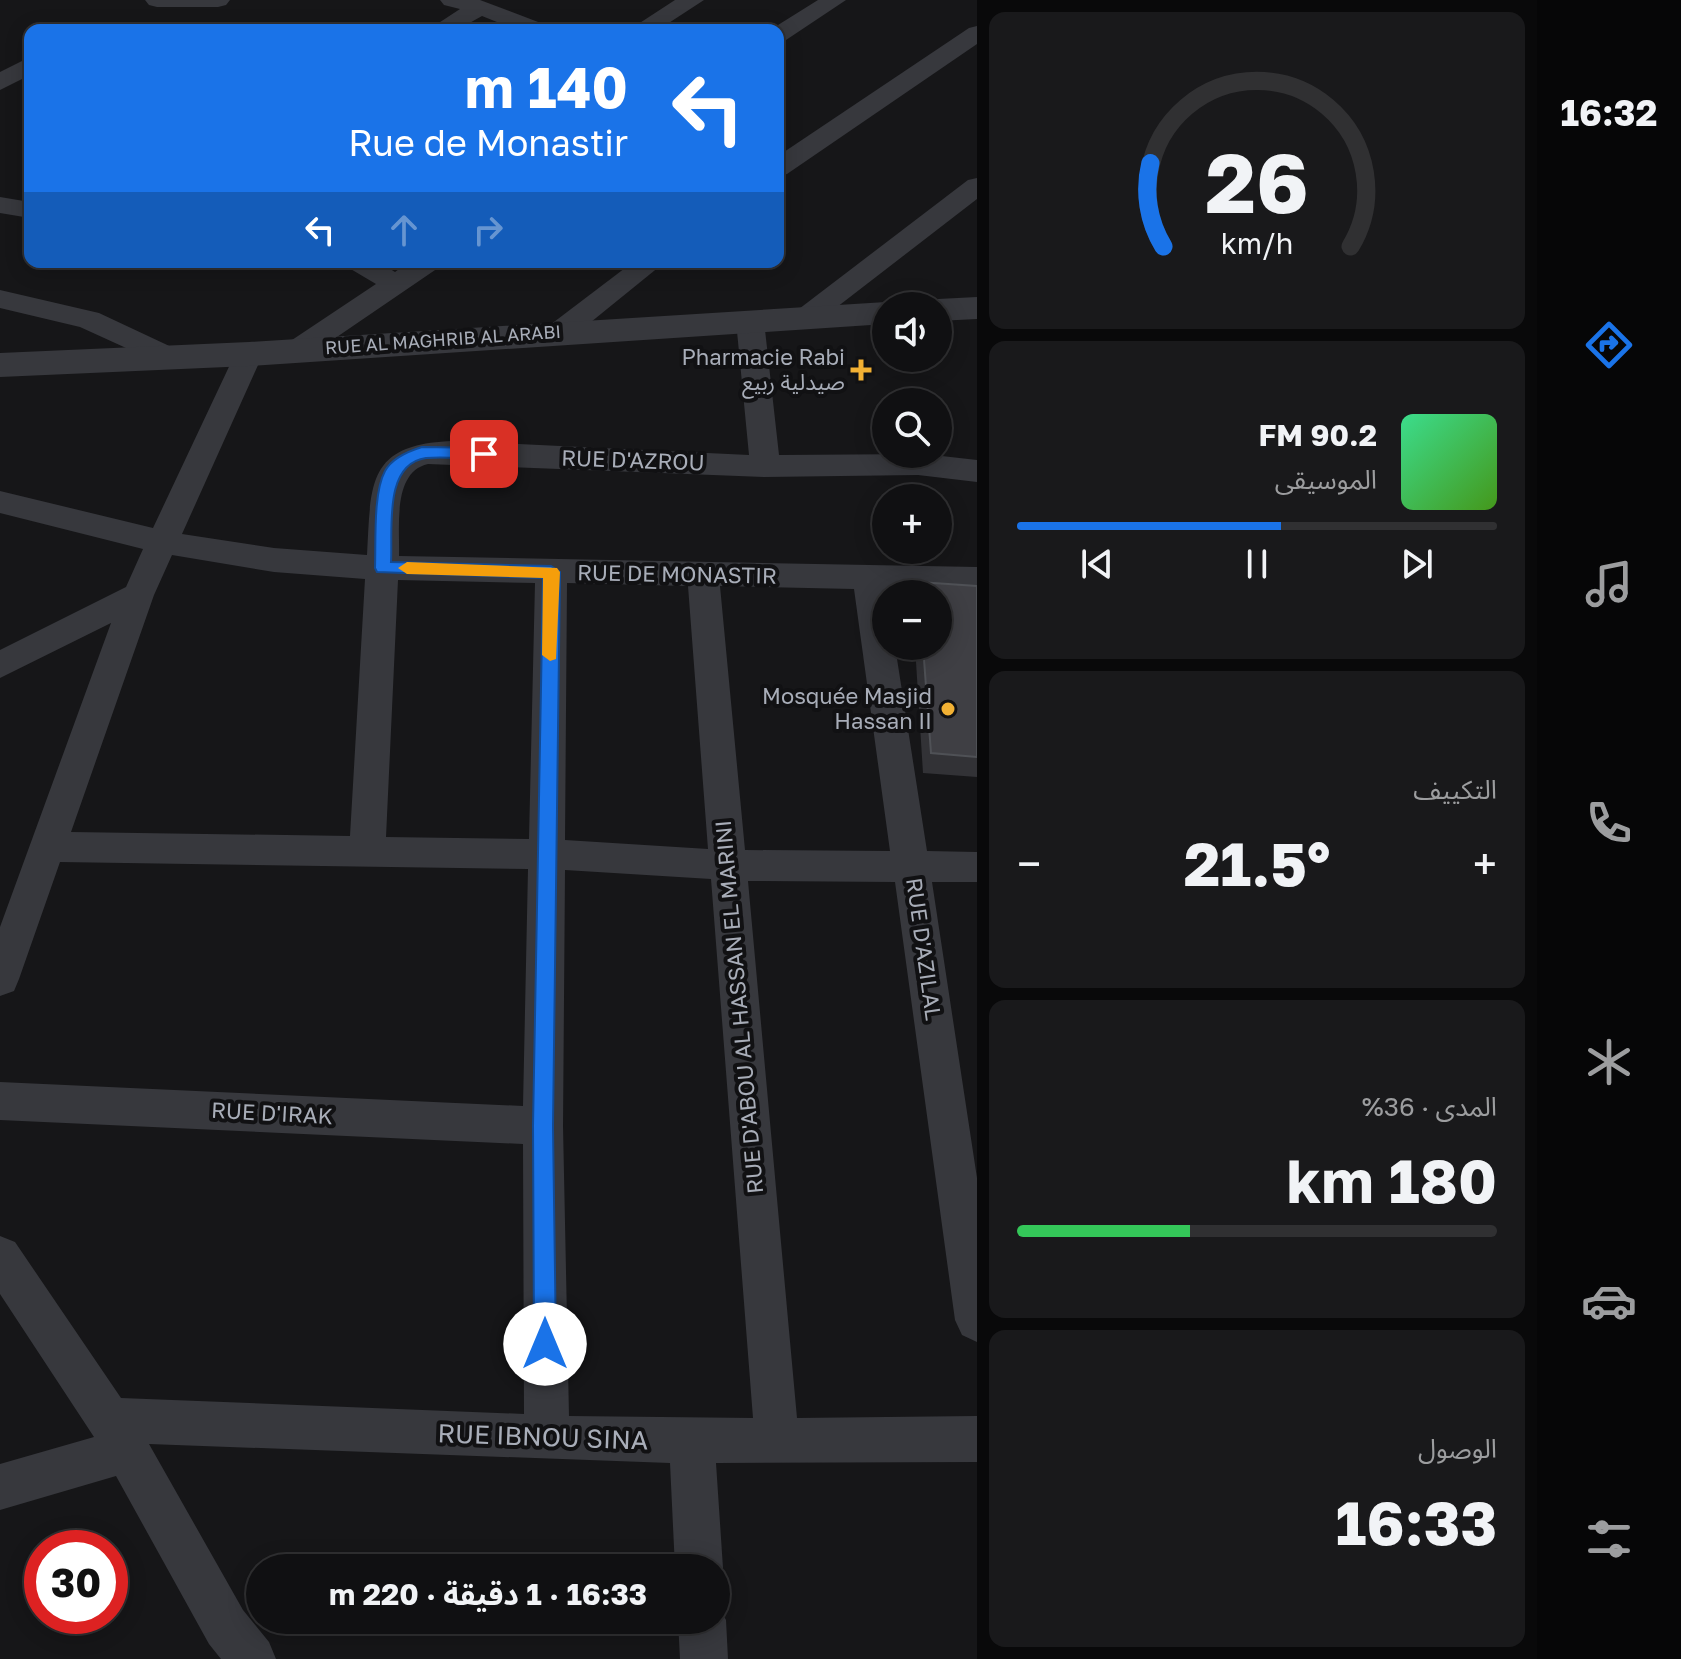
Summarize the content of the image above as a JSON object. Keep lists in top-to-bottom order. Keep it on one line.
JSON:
{"streets":{"street":["RUE AL MAGHRIB AL ARABI","RUE D'AZROU","RUE DE MONASTIR","RUE D'AZILAL","RUE D'ABOU AL HASSAN EL MARINI","RUE D'IRAK","RUE IBNOU SINA"]},"crossings":[["RUE D'AZROU","RUE DE MONASTIR"],["RUE DE MONASTIR","RUE D'AZILAL"],["RUE DE MONASTIR","RUE D'ABOU AL HASSAN EL MARINI"],["RUE D'ABOU AL HASSAN EL MARINI","RUE IBNOU SINA"]],"places":{"health":["Pharmacie Rabi صيدلية ربيع"],"other":["Mosquée Masjid Hassan II"]},"page":{"tabs":"16:32","turn":["140 m","Rue de Monastir"],"map_buttons":["+","−"],"song":["90.2 FM","الموسيقى"],"tile":["التكييف",["المدى · 36%","180 km"],["الوصول","16:33"]],"heat":["−","21.5°","+"],"limit":"30","trip":"16:33 · 1 دقيقة · 220 m","gauge":["26","km/h"]}}
